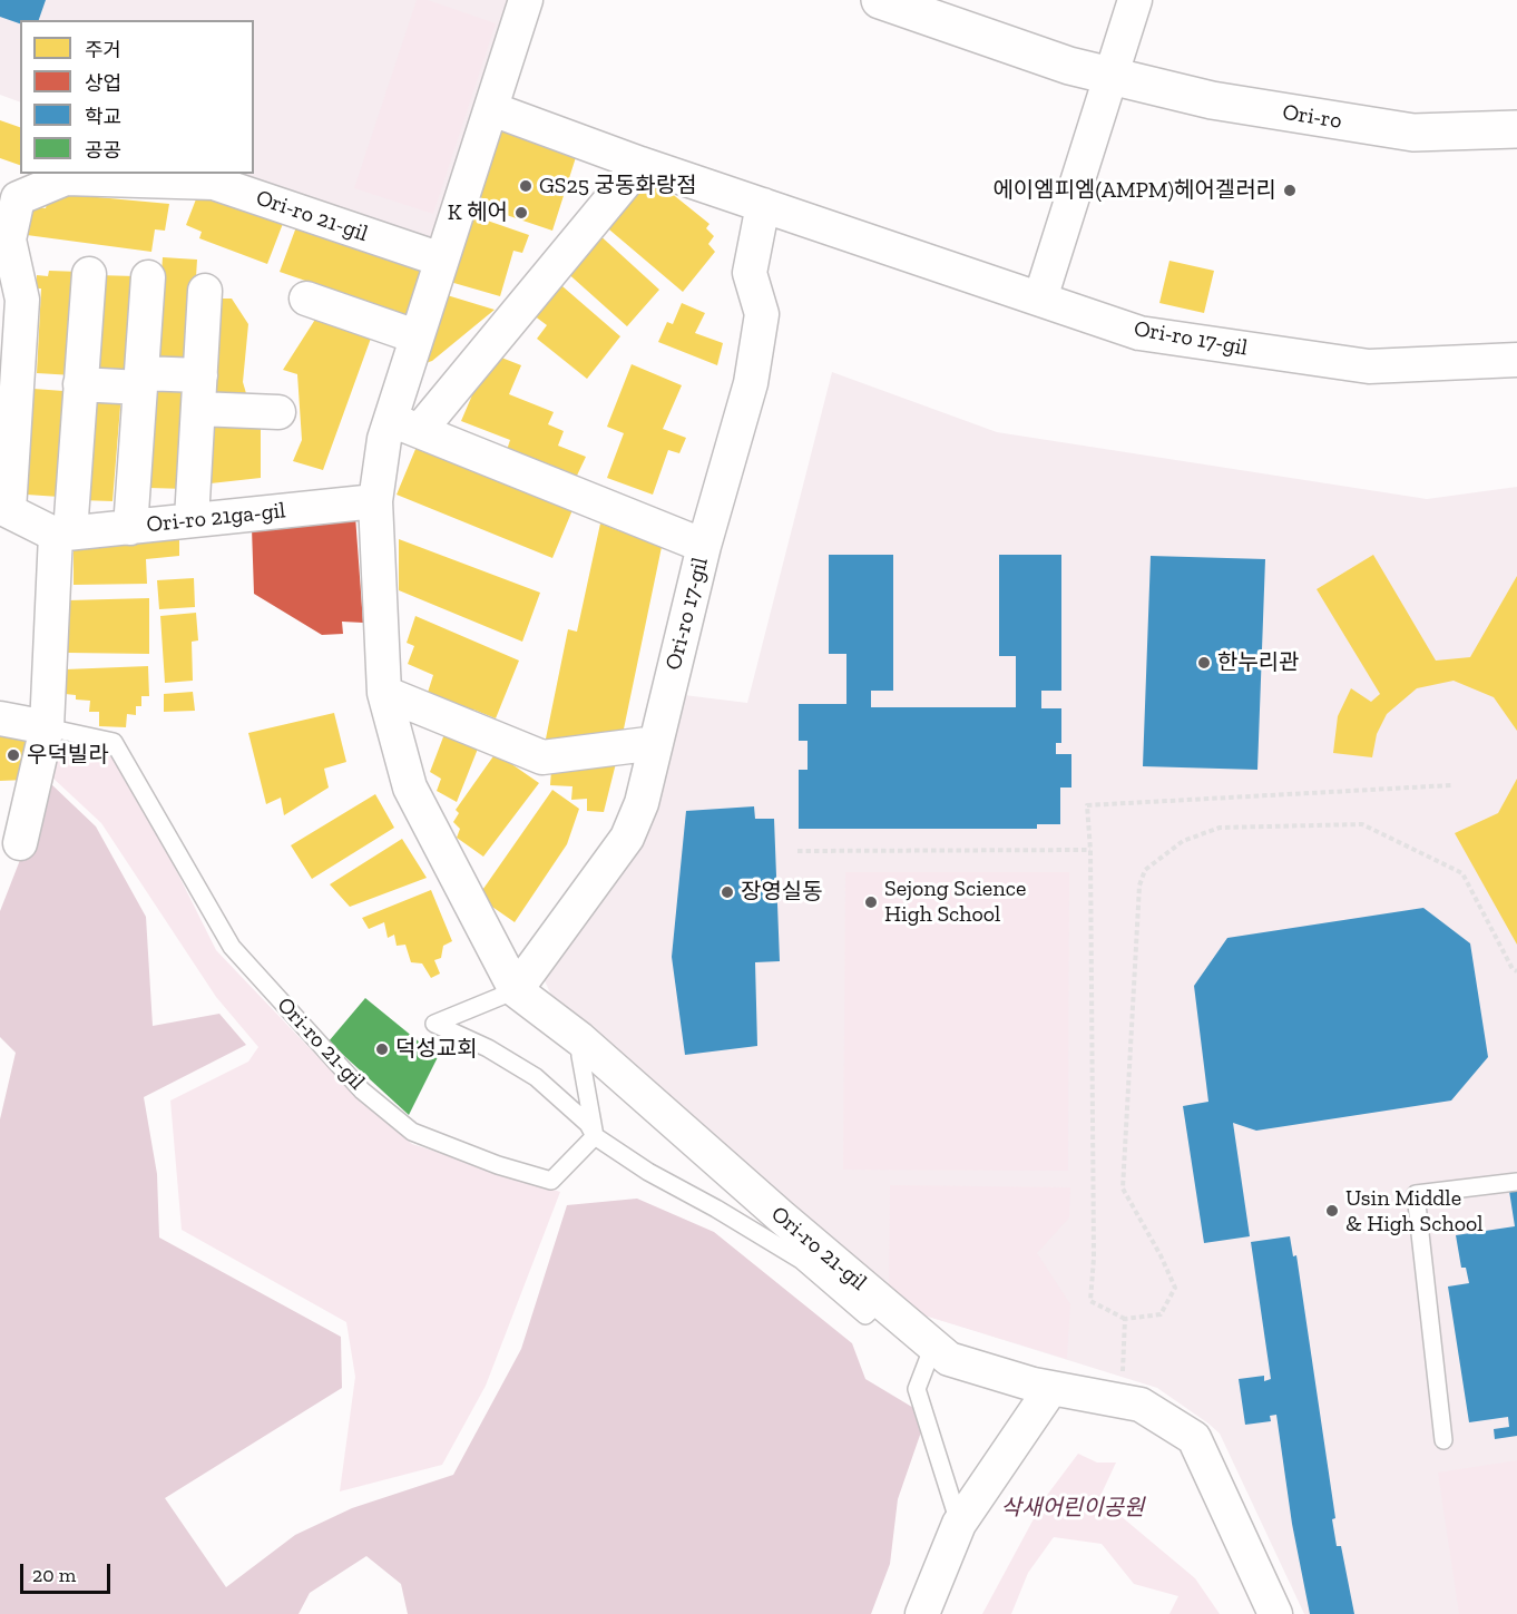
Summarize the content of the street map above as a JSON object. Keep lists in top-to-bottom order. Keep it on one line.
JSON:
{"streets":{"main road":["Ori-ro"],"street":["Ori-ro 21-gil","Ori-ro 17-gil","Ori-ro 21ga-gil"]},"crossings":[["Ori-ro 21-gil","Ori-ro 17-gil"],["Ori-ro 21-gil","Ori-ro 21ga-gil"]],"parks":["삭새어린이공원"],"places":["GS25 궁동화랑점","에이엠피엠(AMPM)헤어겔러리","K 헤어","한누리관","우덕빌라","장영실동","Sejong Science High School","덕성교회","Usin Middle & High School"],"legend":["주거","상업","학교","공공"],"scale_bar":"20 m"}
